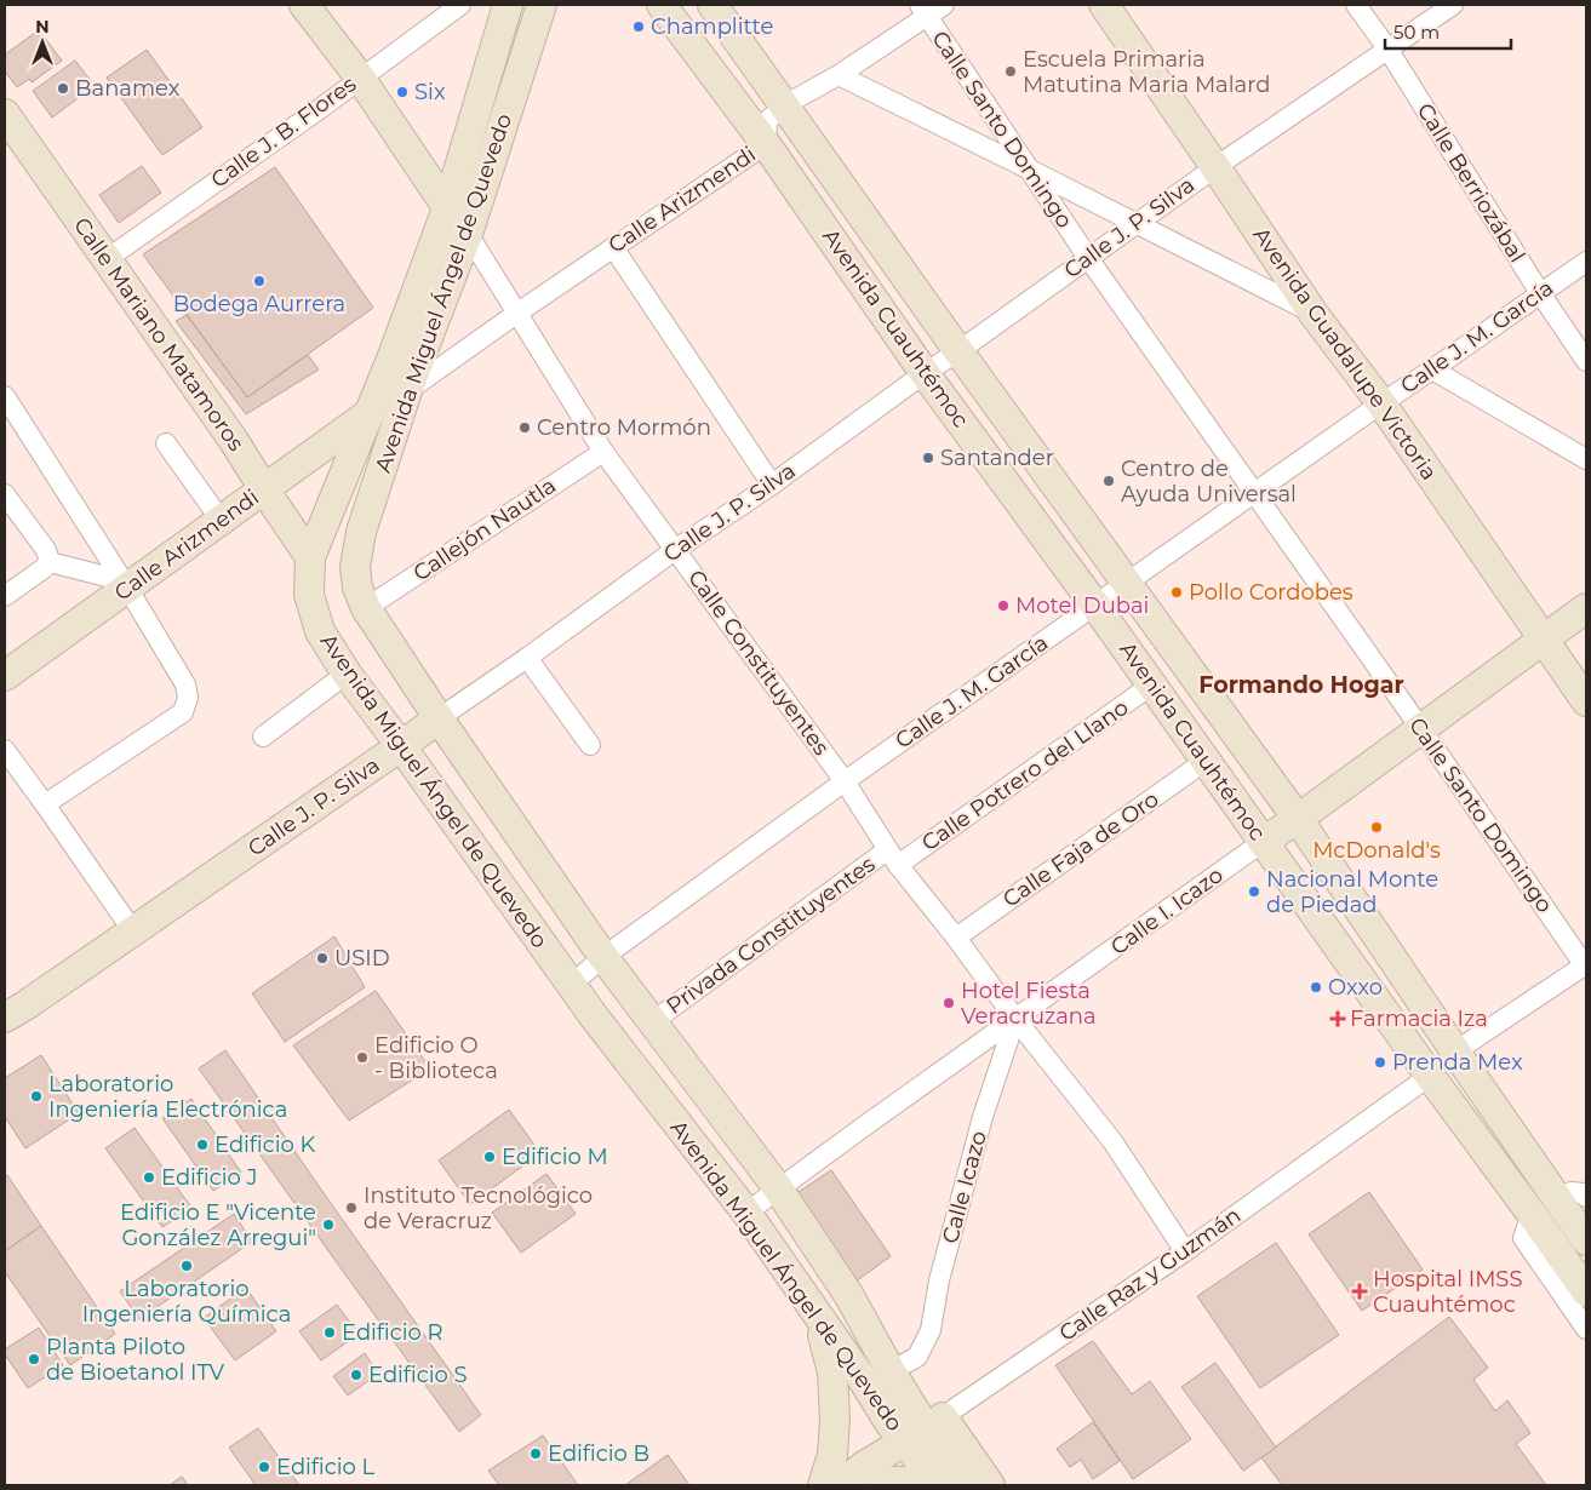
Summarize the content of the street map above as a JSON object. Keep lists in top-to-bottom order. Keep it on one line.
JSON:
{"streets":{"main road":["Calle Arizmendi","Calle J. P. Silva","Avenida Miguel Ángel de Quevedo","Avenida Cuauhtémoc","Calle Mariano Matamoros","Avenida Guadalupe Victoria","Calle Constituyentes","Calle I. Icazo","Calle Raz y Guzmán"],"street":["Calle Santo Domingo","Calle J. B. Flores","Calle Berriozábal","Calle J. M. García","Callejón Nautla","Calle Potrero del Llano","Calle Faja de Oro","Privada Constituyentes","Calle Icazo"]},"crossings":[["Calle Santo Domingo","Calle Arizmendi"],["Calle Santo Domingo","Calle J. P. Silva"],["Calle Santo Domingo","Calle J. M. García"],["Calle Santo Domingo","Calle I. Icazo"],["Calle J. B. Flores","Calle Mariano Matamoros"],["Calle J. B. Flores","Calle Constituyentes"],["Calle Berriozábal","Calle J. P. Silva"],["Calle Berriozábal","Calle J. M. García"],["Calle Arizmendi","Avenida Miguel Ángel de Quevedo"],["Calle Arizmendi","Avenida Cuauhtémoc"],["Calle Arizmendi","Calle Mariano Matamoros"],["Calle Arizmendi","Calle Constituyentes"],["Calle J. P. Silva","Avenida Miguel Ángel de Quevedo"],["Calle J. P. Silva","Avenida Cuauhtémoc"],["Calle J. P. Silva","Avenida Guadalupe Victoria"],["Calle J. P. Silva","Calle Constituyentes"],["Avenida Miguel Ángel de Quevedo","Calle Mariano Matamoros"],["Avenida Miguel Ángel de Quevedo","Calle J. M. García"],["Avenida Miguel Ángel de Quevedo","Callejón Nautla"],["Avenida Miguel Ángel de Quevedo","Calle Constituyentes"],["Avenida Miguel Ángel de Quevedo","Calle I. Icazo"],["Avenida Miguel Ángel de Quevedo","Privada Constituyentes"],["Avenida Miguel Ángel de Quevedo","Calle Icazo"],["Avenida Miguel Ángel de Quevedo","Calle Raz y Guzmán"],["Avenida Cuauhtémoc","Calle J. M. García"],["Avenida Cuauhtémoc","Calle Potrero del Llano"],["Avenida Cuauhtémoc","Calle Faja de Oro"],["Avenida Cuauhtémoc","Calle I. Icazo"],["Avenida Cuauhtémoc","Calle Raz y Guzmán"],["Calle J. M. García","Avenida Guadalupe Victoria"],["Calle J. M. García","Calle Constituyentes"],["Avenida Guadalupe Victoria","Calle I. Icazo"],["Callejón Nautla","Calle Constituyentes"],["Calle Constituyentes","Calle Potrero del Llano"],["Calle Constituyentes","Calle Faja de Oro"],["Calle Constituyentes","Calle I. Icazo"],["Calle Constituyentes","Privada Constituyentes"],["Calle Constituyentes","Calle Icazo"],["Calle Constituyentes","Calle Raz y Guzmán"],["Calle Potrero del Llano","Privada Constituyentes"],["Calle I. Icazo","Calle Icazo"]],"districts":["Formando Hogar"],"places":{"other":["Champlitte","Escuela Primaria Matutina Maria Malard","Banamex","Six","Bodega Aurrera","Centro Mormón","Santander","Centro de Ayuda Universal","Pollo Cordobes","Motel Dubai","McDonald's","Nacional Monte de Piedad","USID","Oxxo","Hotel Fiesta Veracruzana","Edificio O - Biblioteca","Prenda Mex","Laboratorio Ingeniería Electrónica","Edificio K","Edificio M","Edificio J","Instituto Tecnológico de Veracruz","Edificio E \"Vicente González Arregui\"","Laboratorio Ingeniería Química","Edificio R","Planta Piloto de Bioetanol ITV","Edificio S","Edificio B","Edificio L"],"health":["Farmacia Iza","Hospital IMSS Cuauhtémoc"]},"scale_bar":"50 m","north":"top"}
